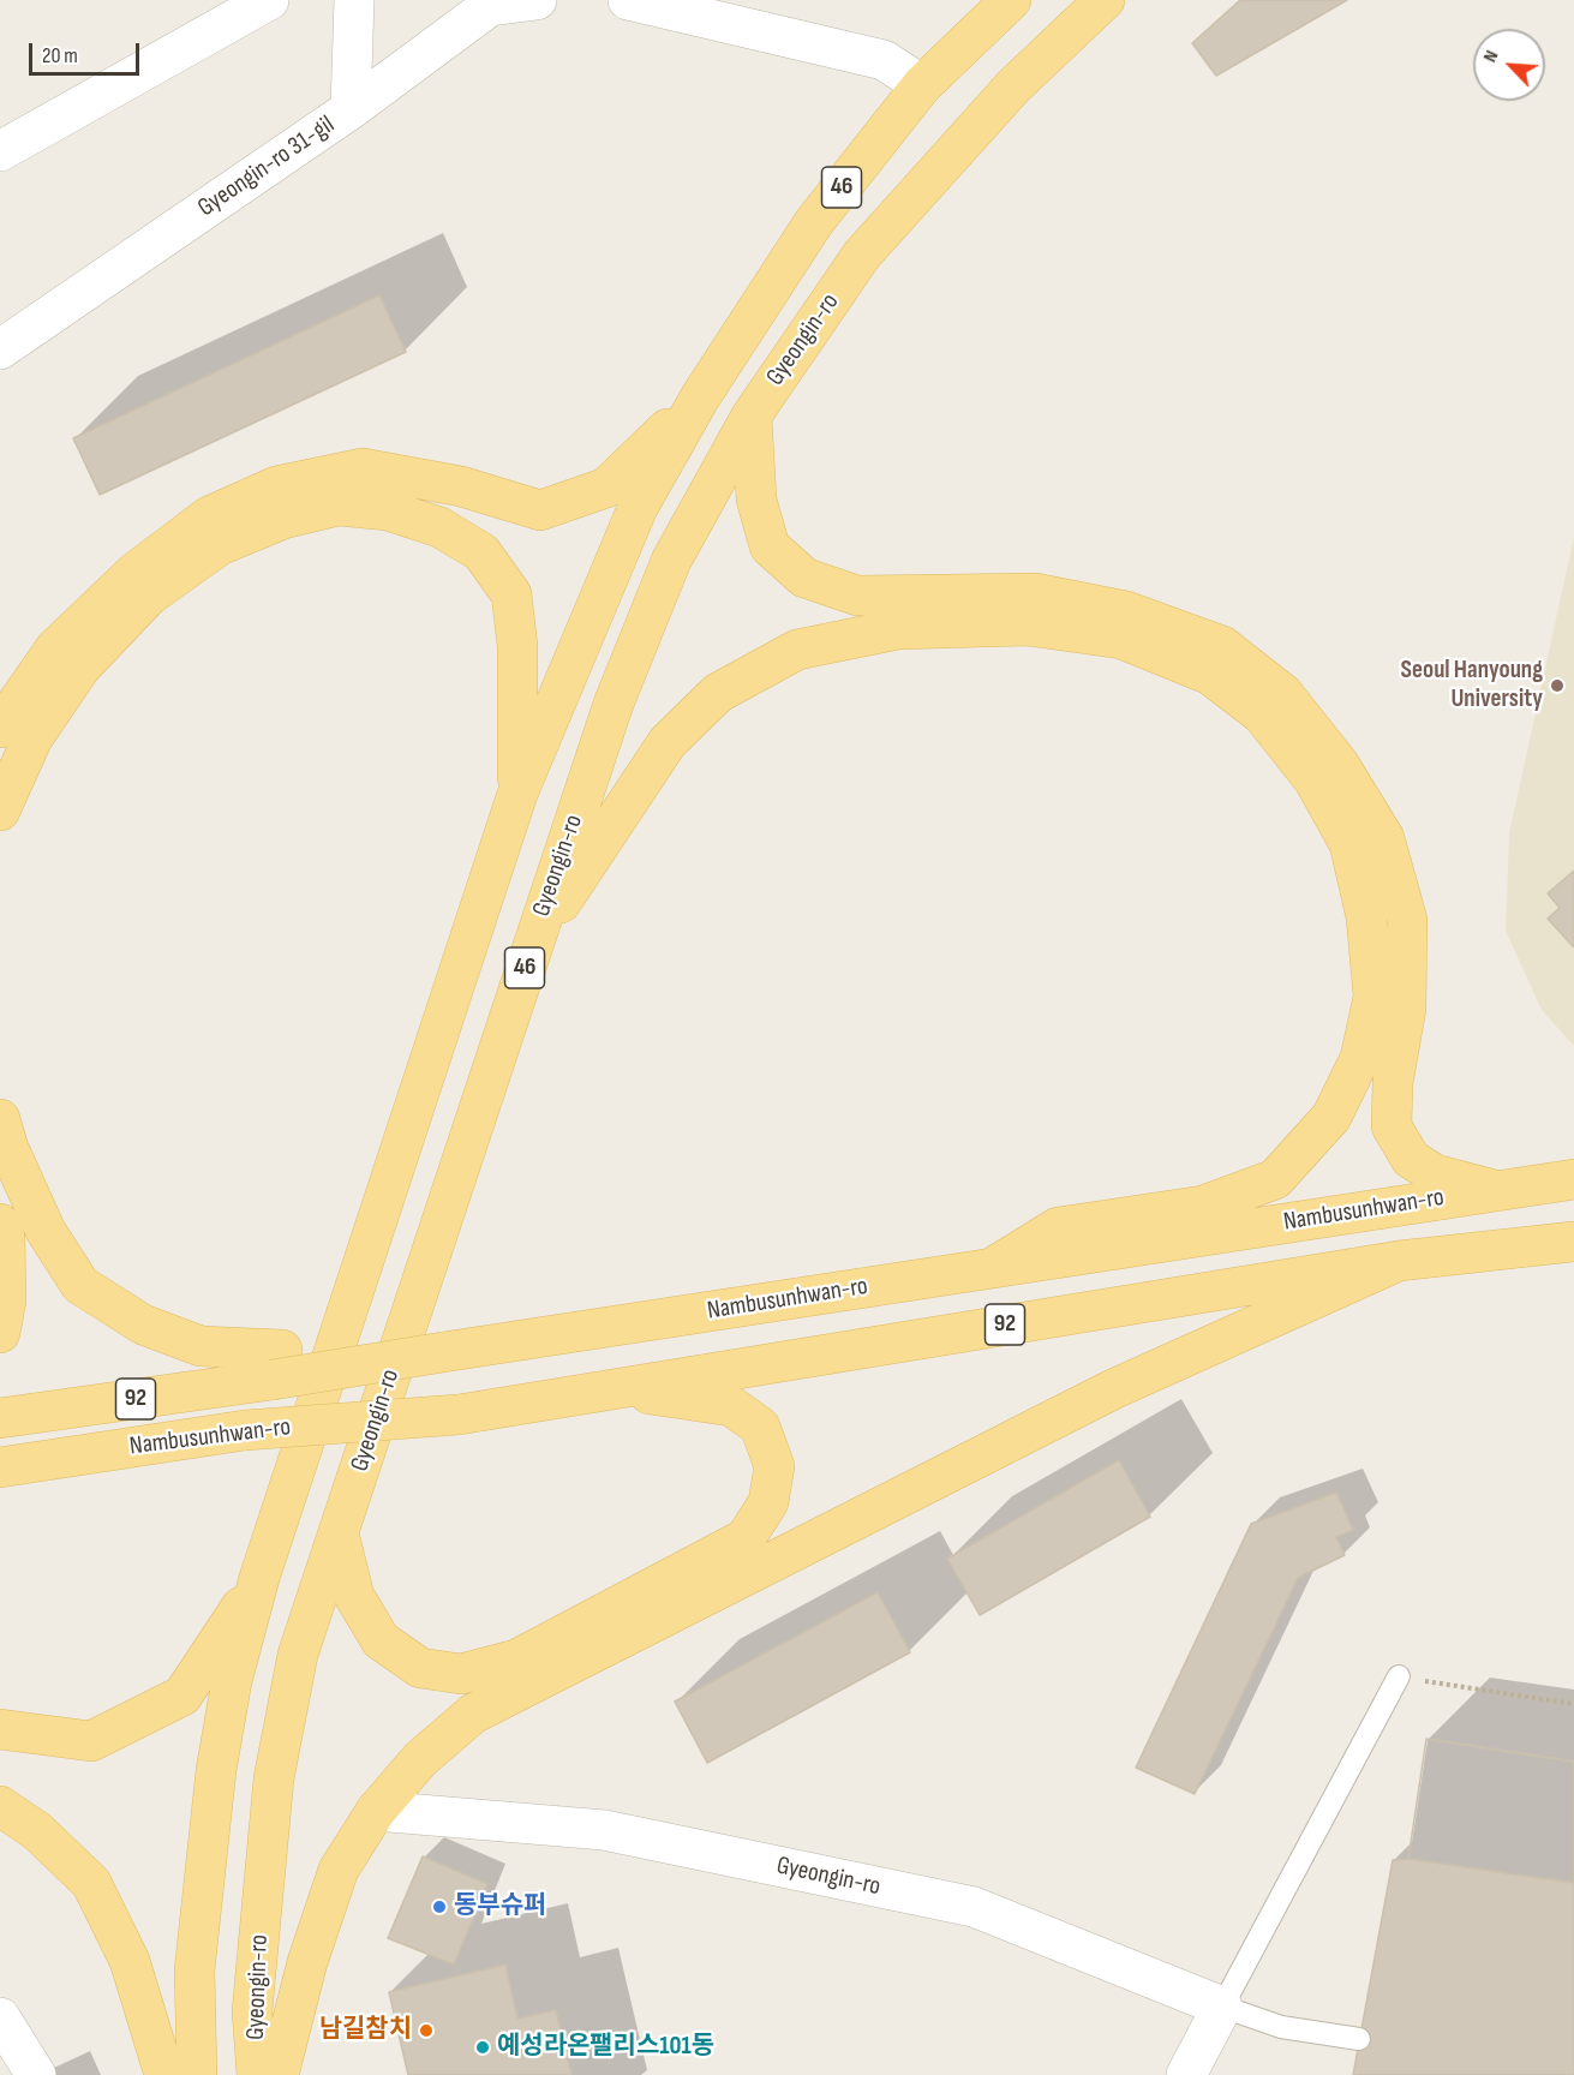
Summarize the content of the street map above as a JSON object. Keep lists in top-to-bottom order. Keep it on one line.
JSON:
{"streets":{"main road":["46","Gyeongin-ro","Nambusunhwan-ro","92"],"street":["Gyeongin-ro 31-gil"]},"places":["Seoul Hanyoung University","동부슈퍼","남길참치","예성라온팰리스101동"],"scale_bar":"20 m","north":"top left"}
